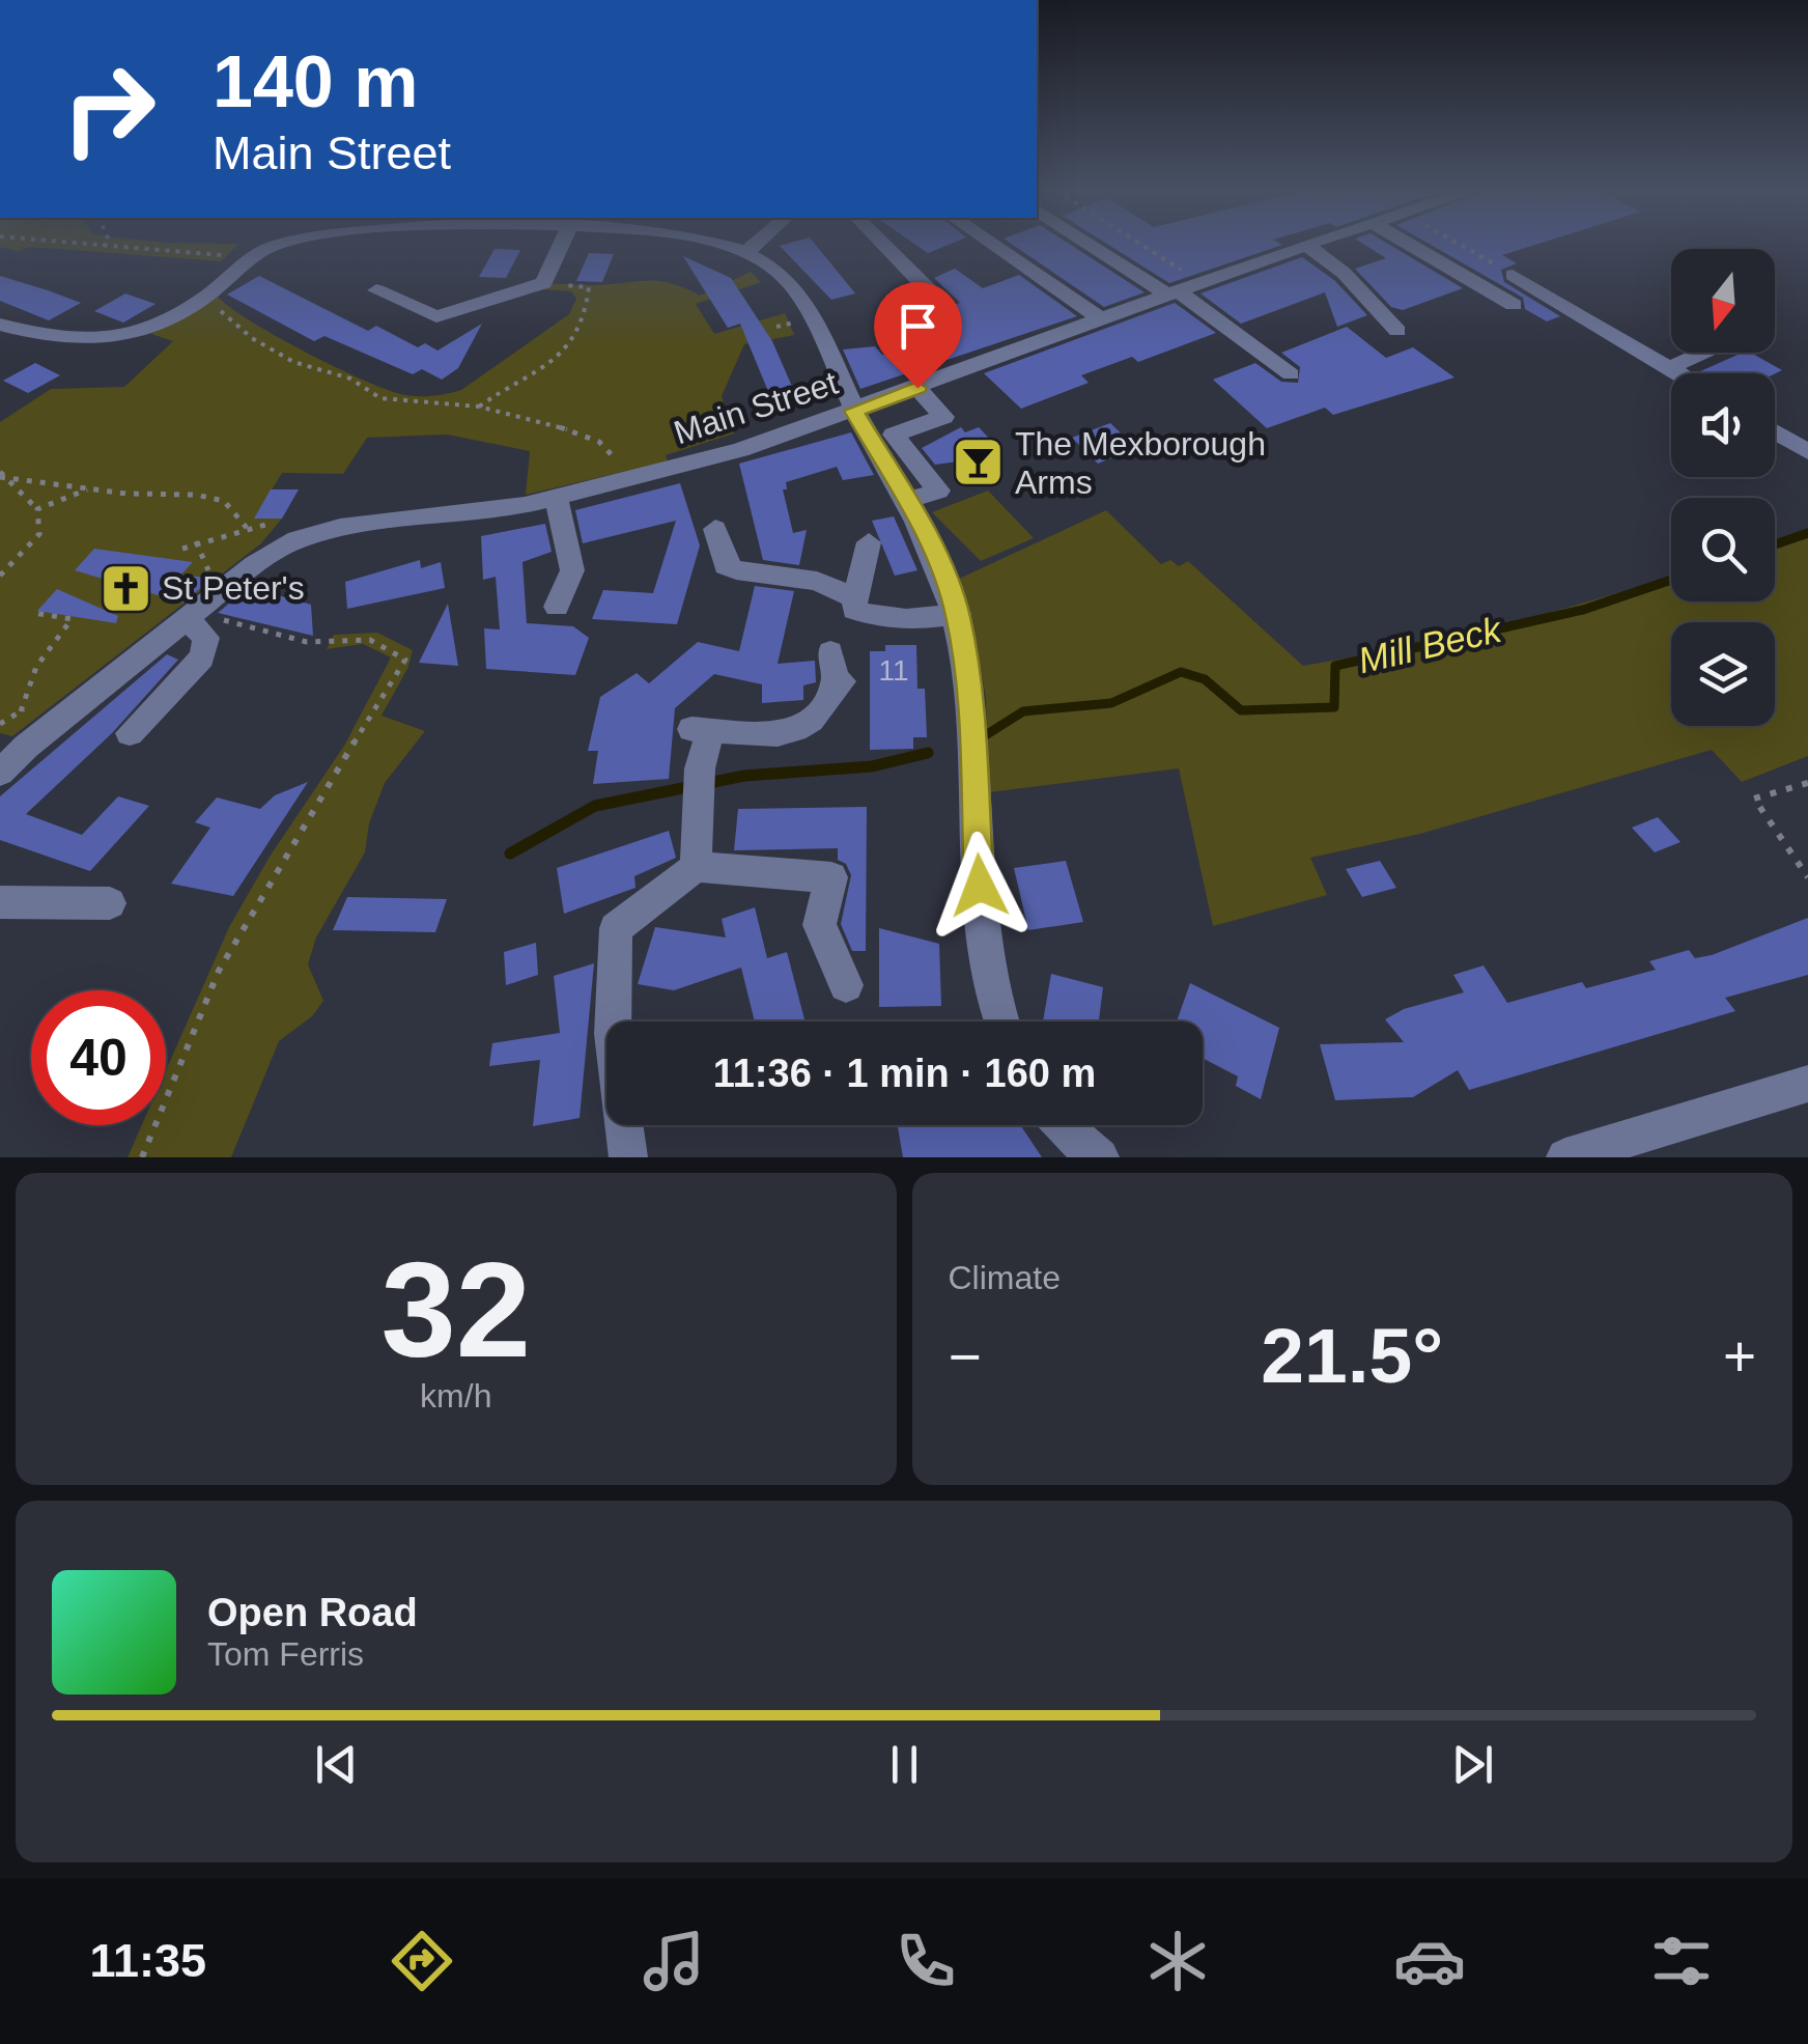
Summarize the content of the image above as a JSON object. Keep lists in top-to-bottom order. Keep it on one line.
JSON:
{"streets":{"street":["Main Street"]},"water":["Mill Beck"],"places":{"bar":["The Mexborough Arms"],"church":["St Peter's"]},"house_numbers":["11"],"north":"bottom","page":{"turn":["140 m","Main Street"],"limit":"40","trip":"11:36 · 1 min · 160 m","tile":[["32","km/h"],"Climate"],"heat":["−","21.5°","+"],"song":["Open Road","Tom Ferris"],"tabs":"11:35"}}
